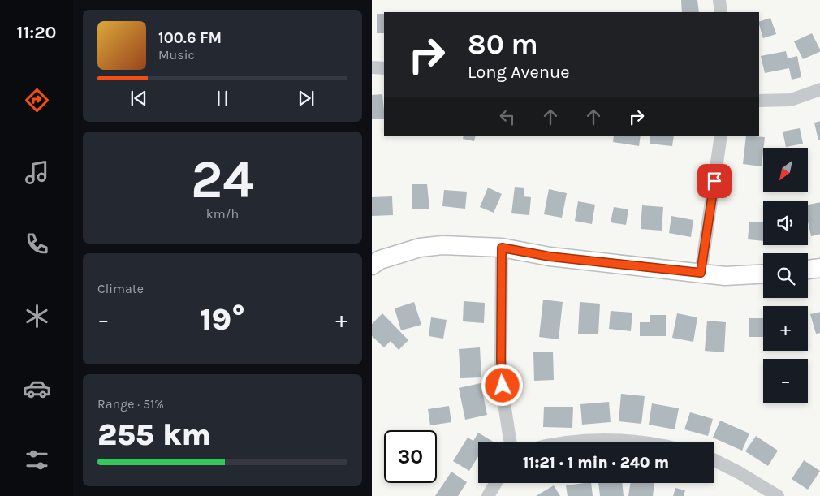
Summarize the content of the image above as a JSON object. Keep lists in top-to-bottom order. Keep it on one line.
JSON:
{"north":"bottom left","page":{"tabs":"11:20","turn":["80 m","Long Avenue"],"song":["100.6 FM","Music"],"tile":[["24","km/h"],"Climate",["Range · 51%","255 km"]],"map_buttons":["+","−"],"heat":["−","19°","+"],"limit":"30","trip":"11:21 · 1 min · 240 m"}}
